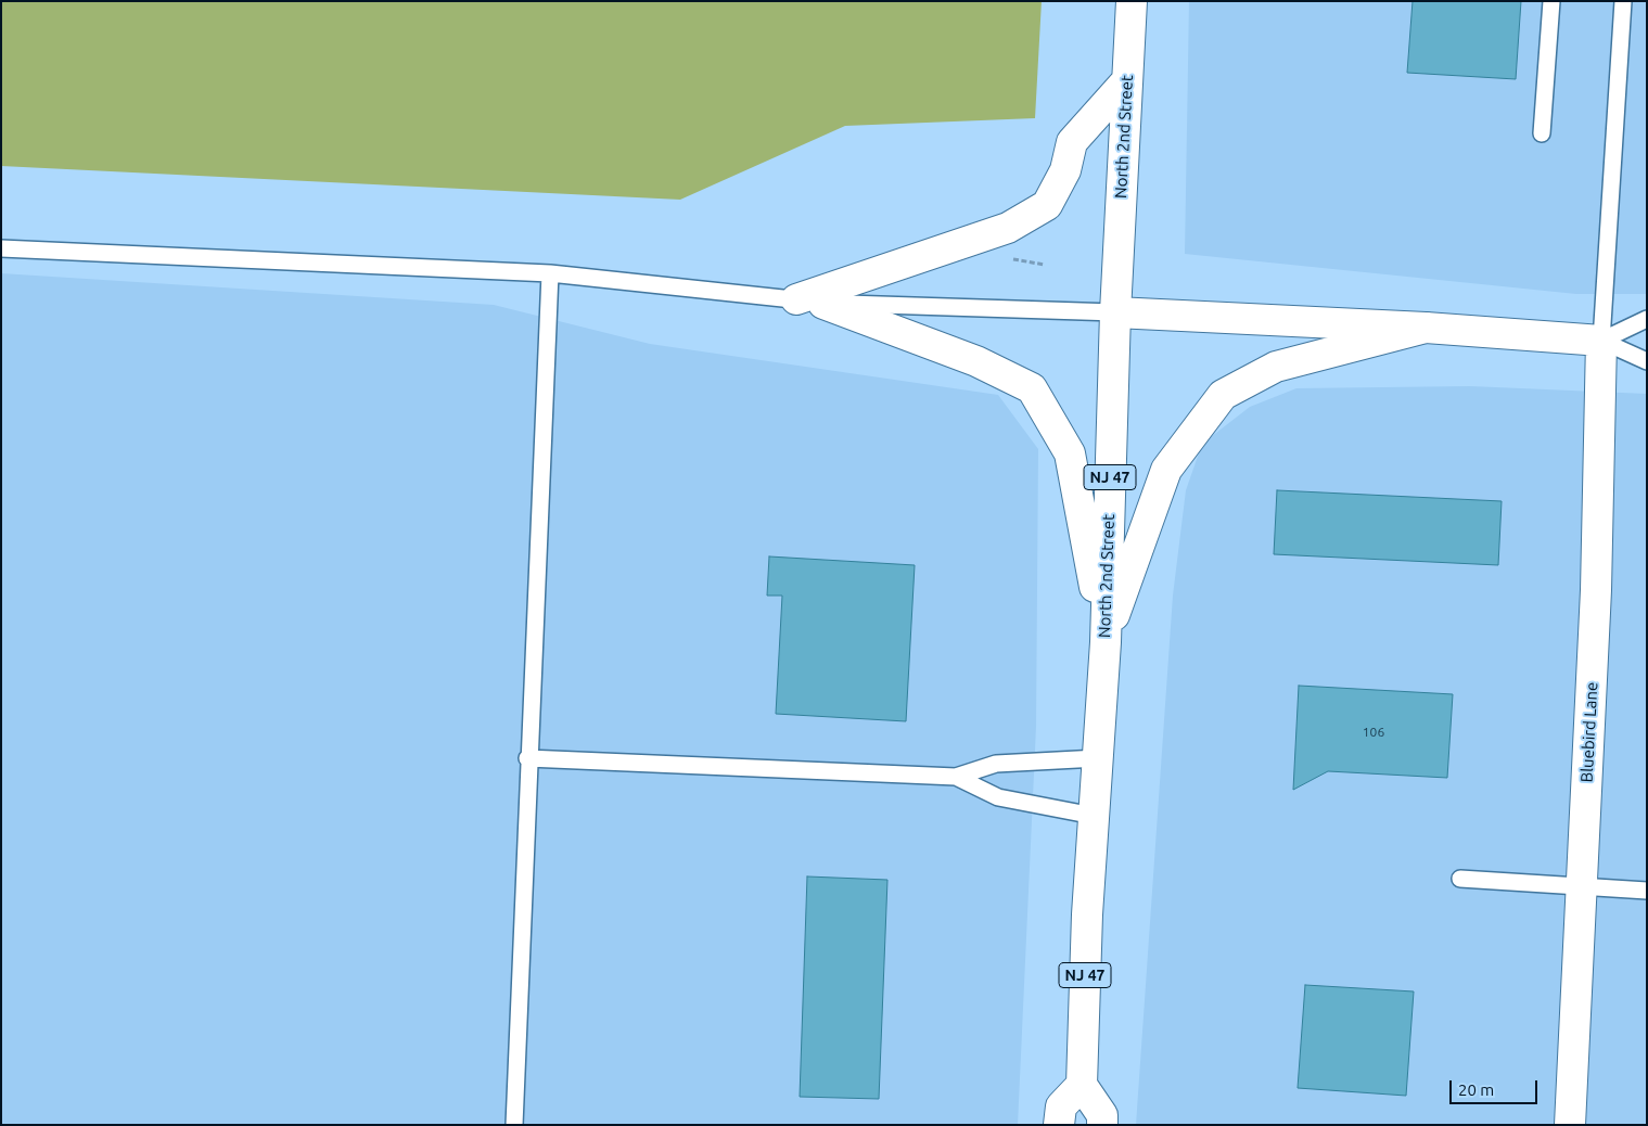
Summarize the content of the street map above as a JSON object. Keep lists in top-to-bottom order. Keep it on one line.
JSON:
{"streets":{"main road":["North 2nd Street","NJ 47","Bluebird Lane"]},"house_numbers":["106"],"scale_bar":"20 m"}
